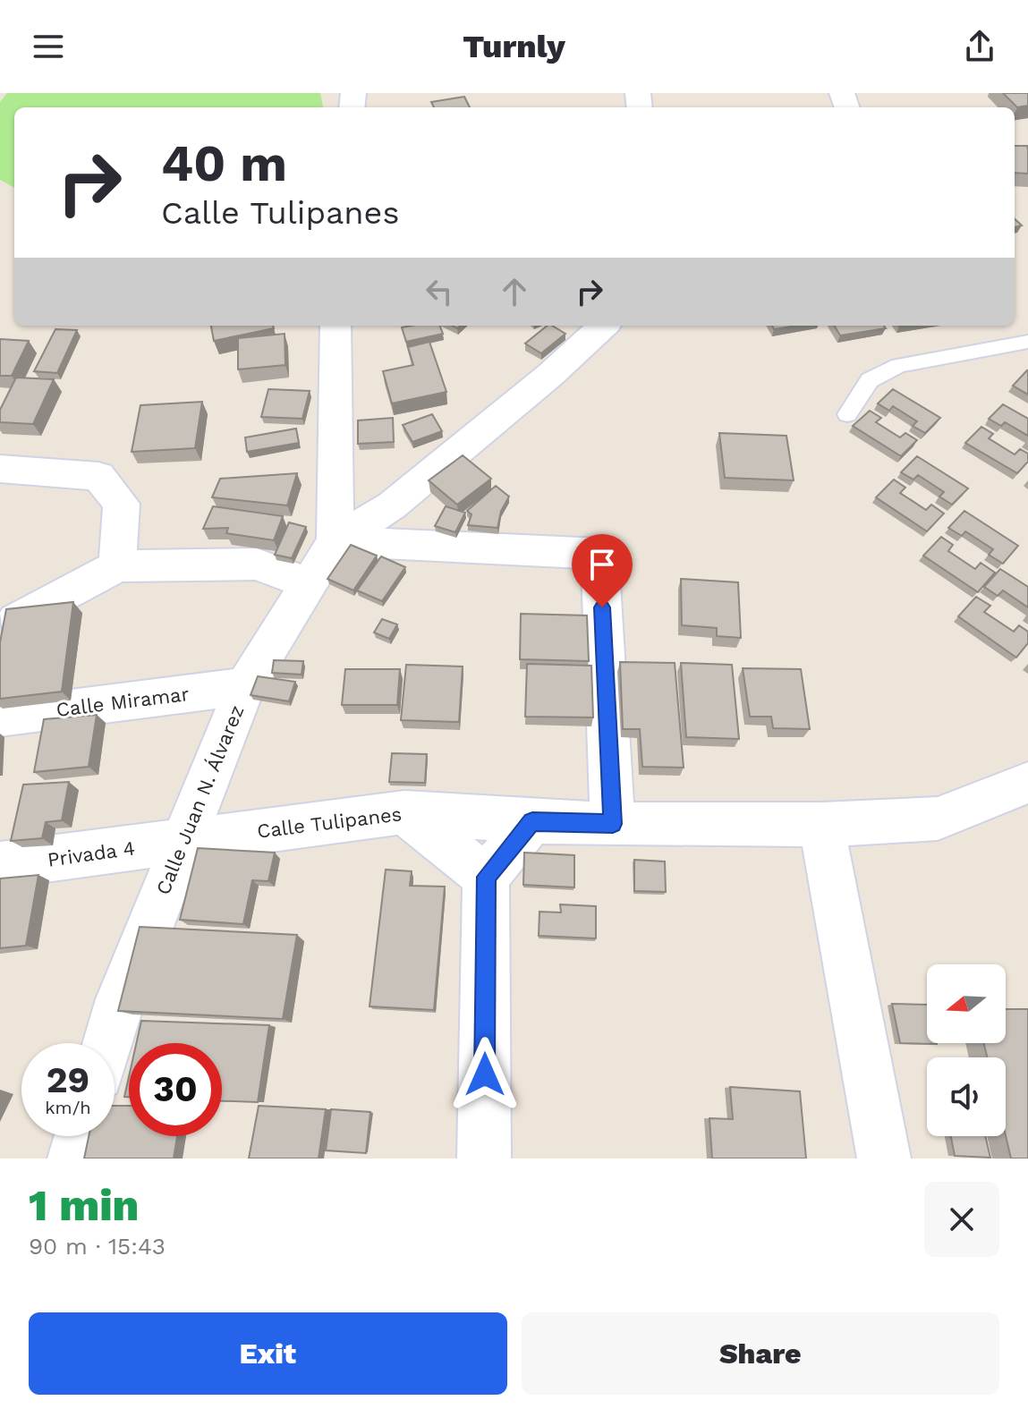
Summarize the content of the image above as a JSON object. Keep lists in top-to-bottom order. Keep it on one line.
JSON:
{"streets":{"street":["Calle Miramar","Calle Juan N. Álvarez","Calle Tulipanes","Privada 4"]},"crossings":[["Calle Miramar","Calle Juan N. Álvarez"],["Calle Juan N. Álvarez","Calle Tulipanes"],["Calle Juan N. Álvarez","Privada 4"],["Calle Tulipanes","Privada 4"]],"north":"left","page":{"header":"Turnly","turn":["40 m","Calle Tulipanes"],"speed":"29 km/h","limit":"30","heading":["1 min","90 m · 15:43"],"buttons":["Exit","Share"]}}
